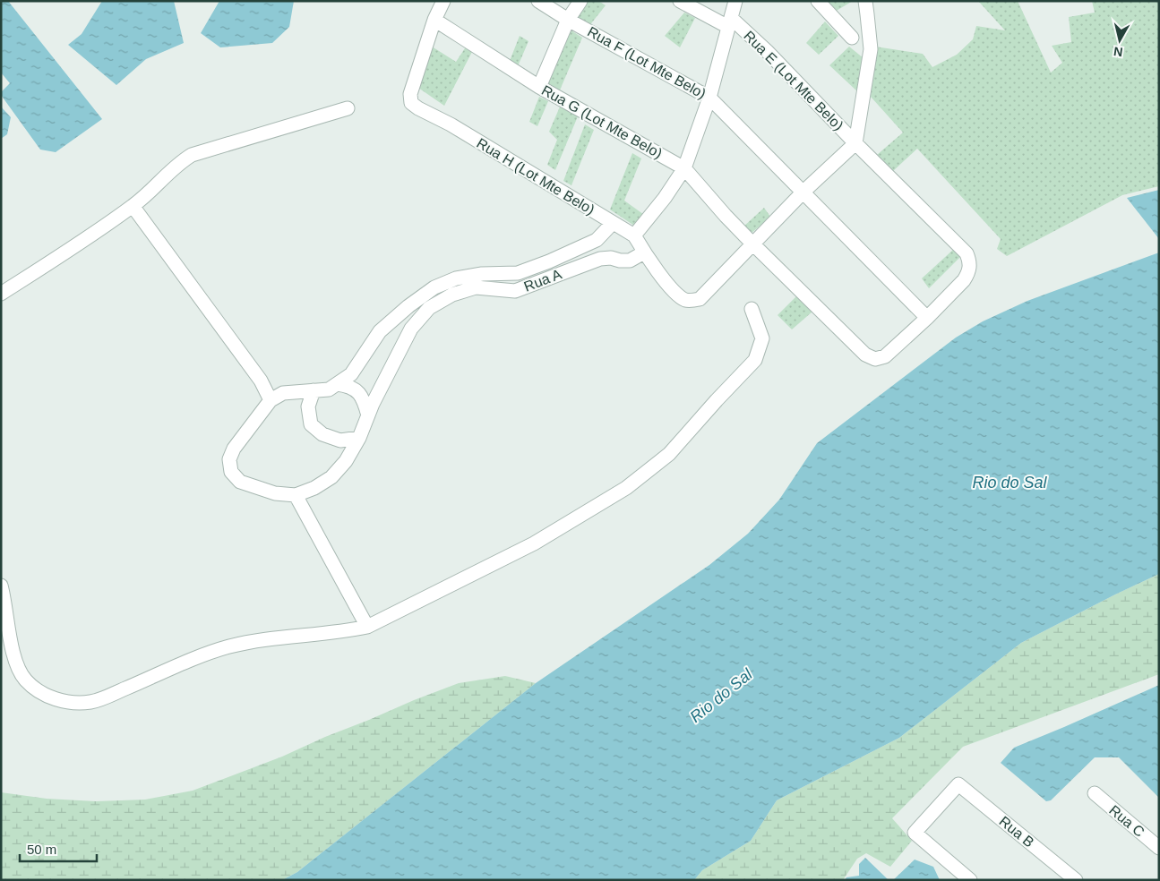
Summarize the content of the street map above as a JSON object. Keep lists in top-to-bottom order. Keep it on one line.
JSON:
{"streets":{"street":["Rua F (Lot Mte Belo)","Rua E (Lot Mte Belo)","Rua G (Lot Mte Belo)","Rua H (Lot Mte Belo)","Rua A","Rua C","Rua B"]},"crossings":[["Rua F (Lot Mte Belo)","Rua E (Lot Mte Belo)"],["Rua F (Lot Mte Belo)","Rua G (Lot Mte Belo)"],["Rua E (Lot Mte Belo)","Rua G (Lot Mte Belo)"],["Rua G (Lot Mte Belo)","Rua H (Lot Mte Belo)"],["Rua H (Lot Mte Belo)","Rua A"]],"water":["Rio do Sal"],"scale_bar":"50 m","north":"bottom"}
